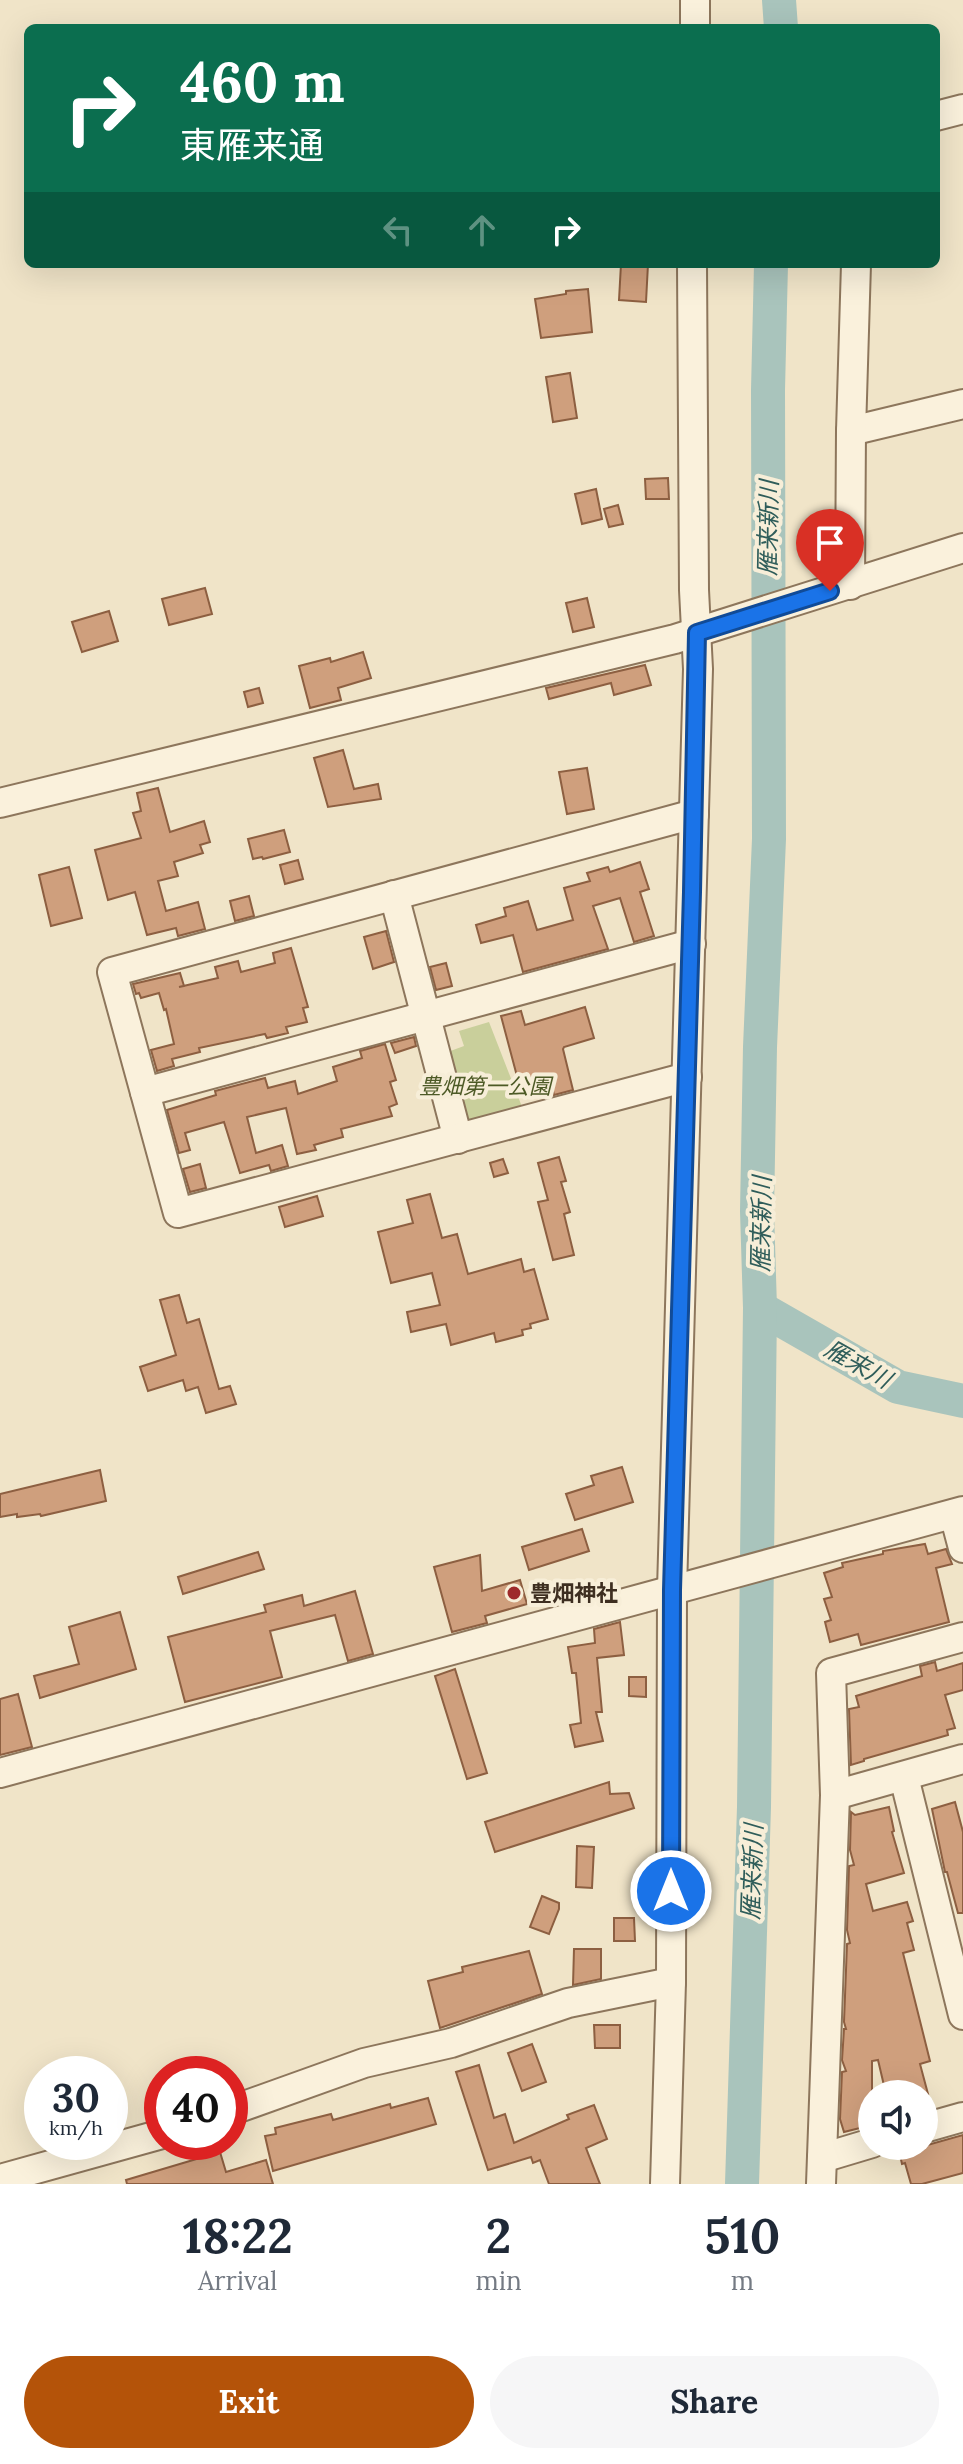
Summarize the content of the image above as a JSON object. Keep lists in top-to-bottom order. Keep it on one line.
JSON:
{"water":["雁来新川","雁来川"],"parks":["豊畑第一公園"],"places":["豊畑神社"],"page":{"turn":["460 m","東雁来通"],"speed":"30 km/h","limit":"40","eta":["18:22","Arrival","2","min","510","m"],"buttons":["Exit","Share"]}}
